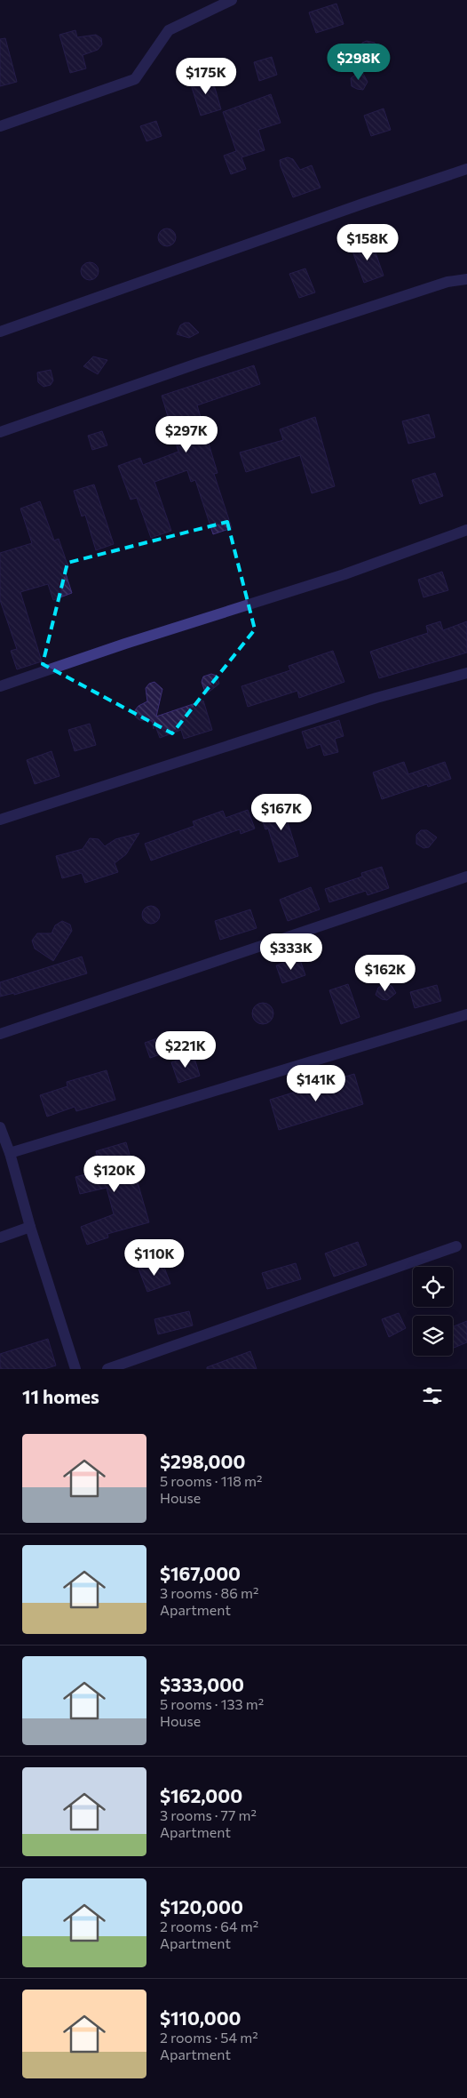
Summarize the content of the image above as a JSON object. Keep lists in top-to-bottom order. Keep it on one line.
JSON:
{"page":{"price":["$298K","$175K","$158K","$297K","$167K","$333K","$162K","$221K","$141K","$120K","$110K"],"heading":"11 homes","list":[{"name":"$298,000","note":"5 rooms · 118 m² · House"},{"name":"$167,000","note":"3 rooms · 86 m² · Apartment"},{"name":"$333,000","note":"5 rooms · 133 m² · House"},{"name":"$162,000","note":"3 rooms · 77 m² · Apartment"},{"name":"$120,000","note":"2 rooms · 64 m² · Apartment"},{"name":"$110,000","note":"2 rooms · 54 m² · Apartment"}]}}
